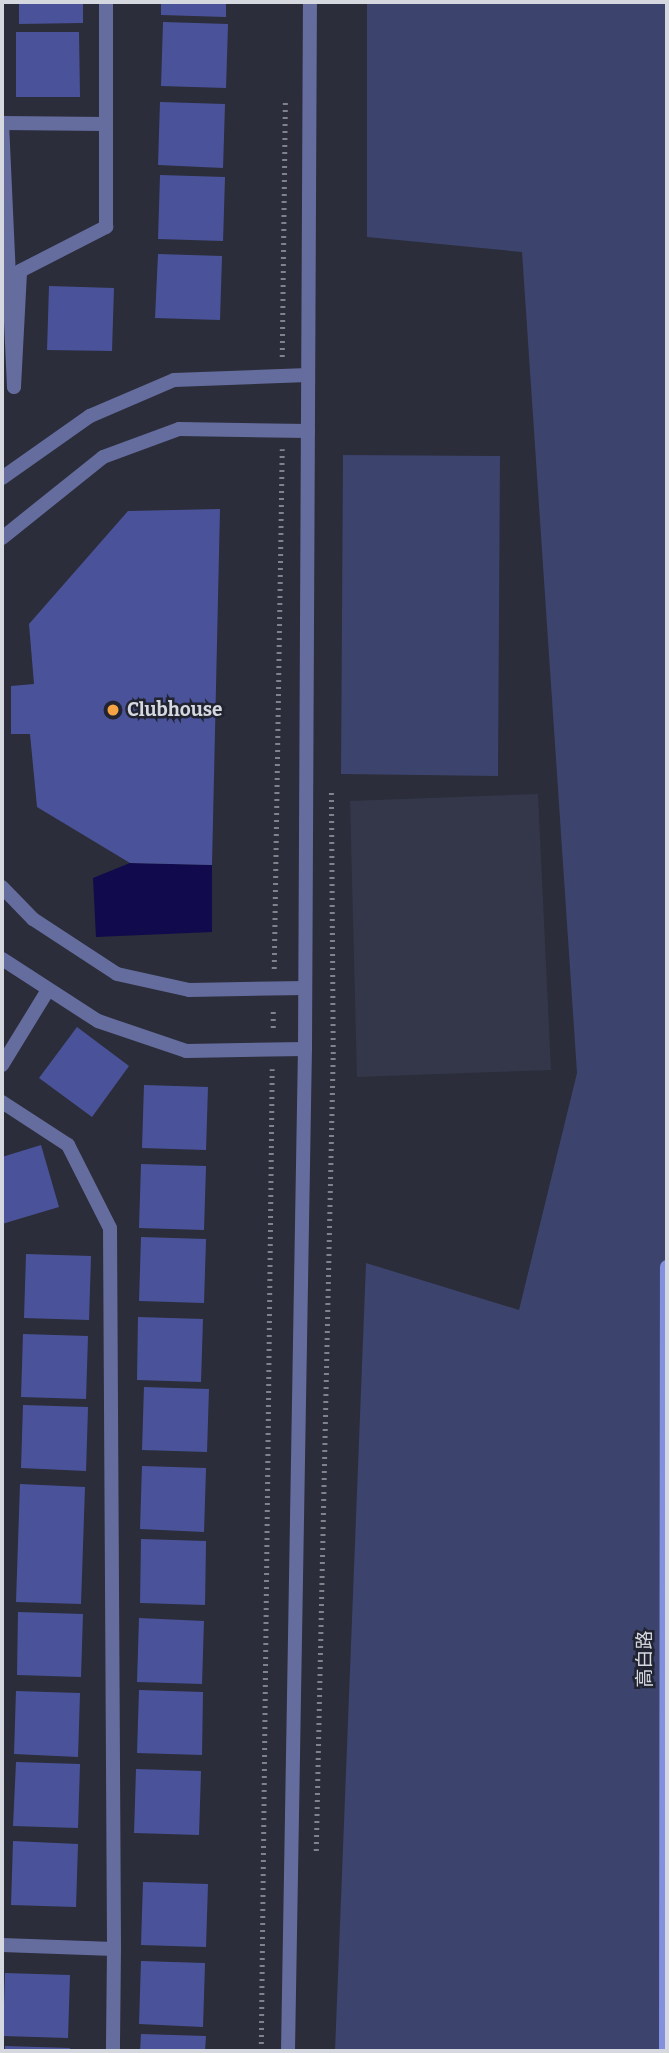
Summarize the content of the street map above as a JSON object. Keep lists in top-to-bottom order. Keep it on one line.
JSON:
{"streets":{"main road":["高白路"]},"places":["Clubhouse"]}
